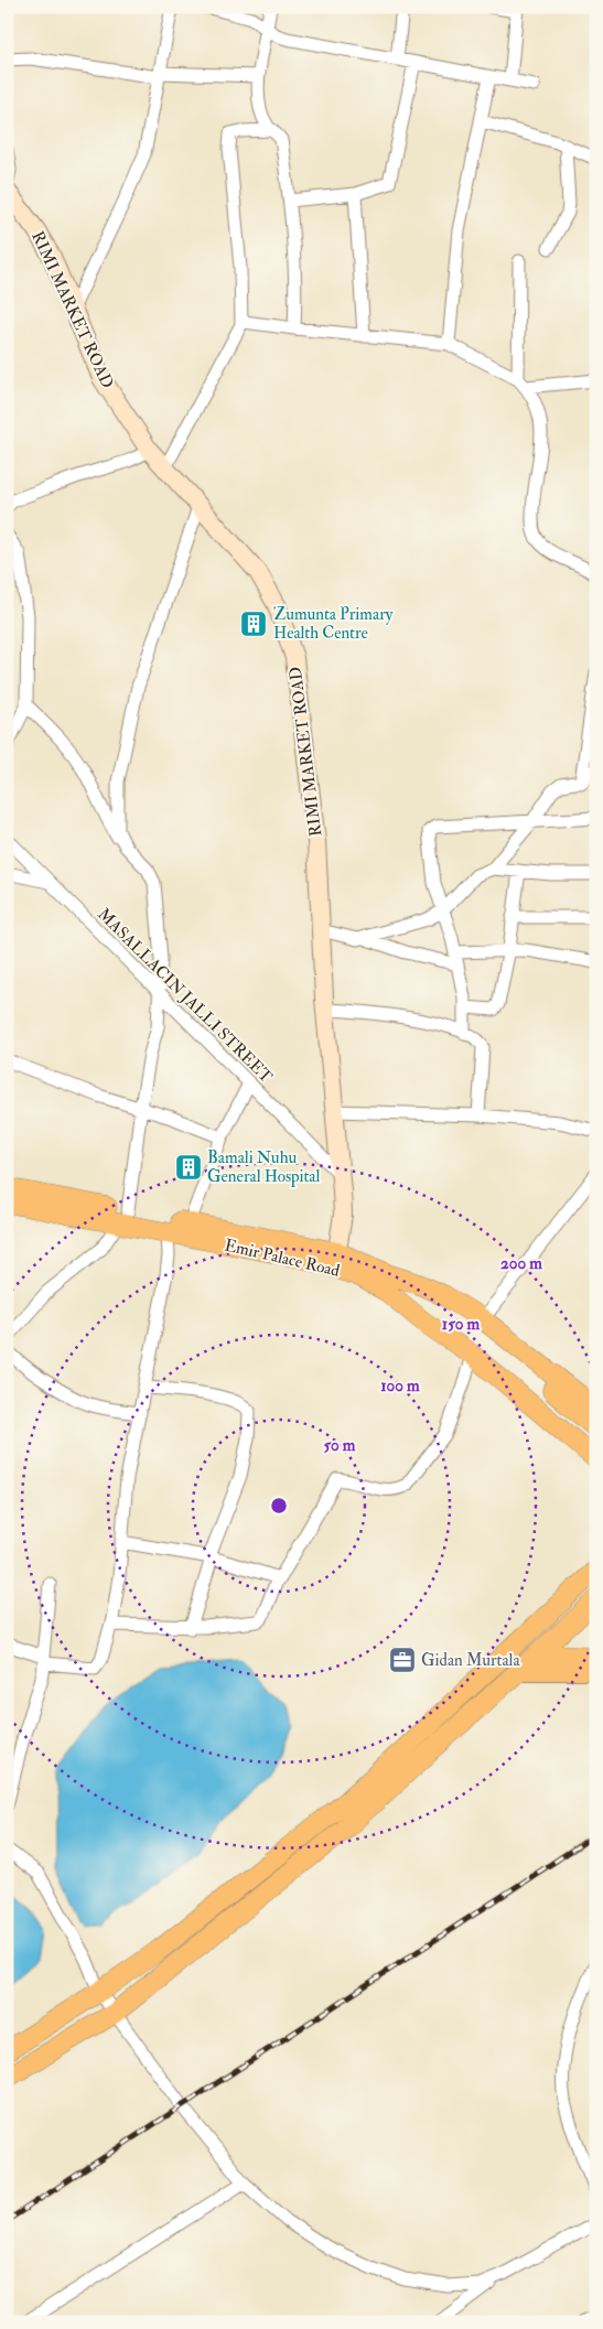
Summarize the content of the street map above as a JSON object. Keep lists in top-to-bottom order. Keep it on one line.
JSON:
{"streets":{"main road":["Emir Palace Road"],"street":["RIMI MARKET ROAD","MASALLACIN JALLI STREET"]},"crossings":[["RIMI MARKET ROAD","MASALLACIN JALLI STREET"],["RIMI MARKET ROAD","Emir Palace Road"]],"places":{"building":["Zumunta Primary Health Centre","Bamali Nuhu General Hospital"],"office":["Gidan Murtala"]},"rings":["200 m","150 m","100 m","50 m"]}
